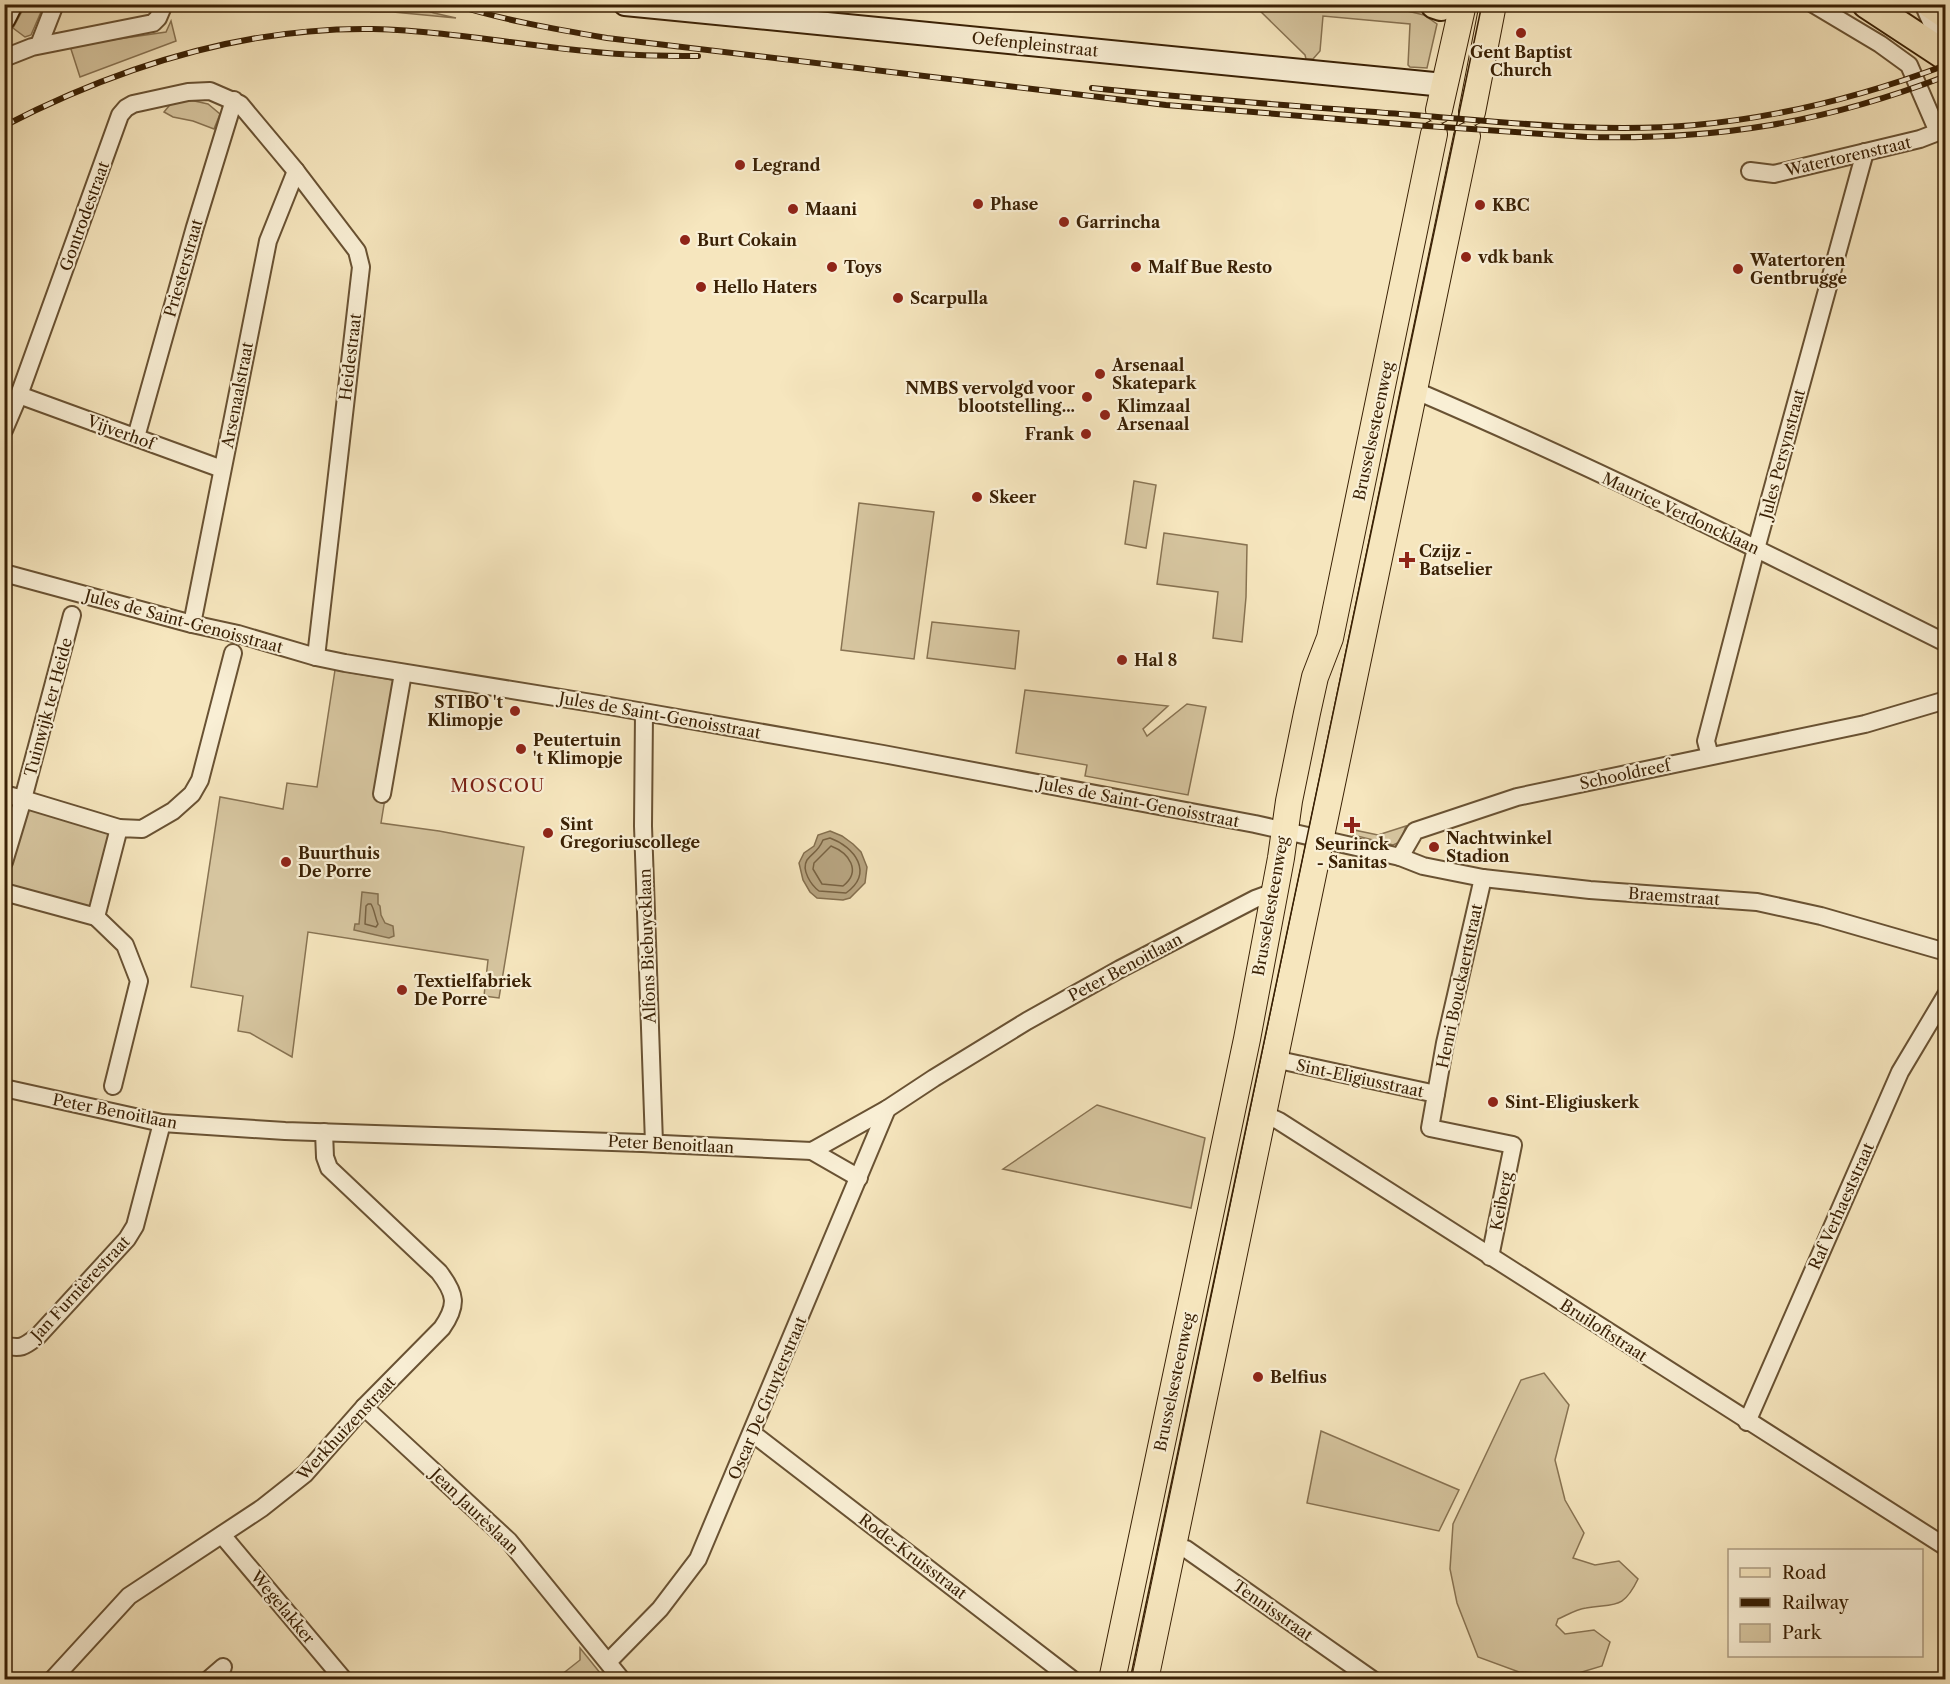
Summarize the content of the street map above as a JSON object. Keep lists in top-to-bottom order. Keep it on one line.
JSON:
{"streets":{"main road":["Brusselsesteenweg"],"street":["Oefenpleinstraat","Watertorenstraat","Gontrodestraat","Priesterstraat","Heidestraat","Arsenaalstraat","Vijverhof","Jules Persynstraat","Maurice Verdoncklaan","Jules de Saint-Genoisstraat","Tuinwijk ter Heide","Schooldreef","Braemstraat","Alfons Biebuycklaan","Peter Benoitlaan","Henri Bouckaertstraat","Sint-Eligiusstraat","Keiberg","Raf Verhaeststraat","Jan Furnièrestraat","Bruiloftstraat","Oscar De Gruyterstraat","Werkhuizenstraat","Jean Jaurèslaan","Rode-Kruisstraat","Wegelakker","Tennisstraat"]},"crossings":[["Oefenpleinstraat","Brusselsesteenweg"],["Watertorenstraat","Jules Persynstraat"],["Gontrodestraat","Priesterstraat"],["Gontrodestraat","Heidestraat"],["Gontrodestraat","Vijverhof"],["Priesterstraat","Heidestraat"],["Priesterstraat","Vijverhof"],["Heidestraat","Arsenaalstraat"],["Heidestraat","Jules de Saint-Genoisstraat"],["Arsenaalstraat","Vijverhof"],["Arsenaalstraat","Jules de Saint-Genoisstraat"],["Brusselsesteenweg","Maurice Verdoncklaan"],["Brusselsesteenweg","Jules de Saint-Genoisstraat"],["Brusselsesteenweg","Peter Benoitlaan"],["Brusselsesteenweg","Sint-Eligiusstraat"],["Brusselsesteenweg","Bruiloftstraat"],["Brusselsesteenweg","Tennisstraat"],["Jules Persynstraat","Maurice Verdoncklaan"],["Jules Persynstraat","Schooldreef"],["Jules de Saint-Genoisstraat","Tuinwijk ter Heide"],["Jules de Saint-Genoisstraat","Alfons Biebuycklaan"],["Schooldreef","Braemstraat"],["Braemstraat","Henri Bouckaertstraat"],["Alfons Biebuycklaan","Peter Benoitlaan"],["Peter Benoitlaan","Jan Furnièrestraat"],["Peter Benoitlaan","Oscar De Gruyterstraat"],["Peter Benoitlaan","Werkhuizenstraat"],["Henri Bouckaertstraat","Sint-Eligiusstraat"],["Sint-Eligiusstraat","Keiberg"],["Keiberg","Bruiloftstraat"],["Raf Verhaeststraat","Bruiloftstraat"],["Oscar De Gruyterstraat","Jean Jaurèslaan"],["Oscar De Gruyterstraat","Rode-Kruisstraat"],["Werkhuizenstraat","Jean Jaurèslaan"],["Werkhuizenstraat","Wegelakker"]],"districts":["MOSCOU"],"places":{"other":["Gent Baptist Church","Legrand","Phase","KBC","Maani","Garrincha","Burt Cokain","vdk bank","Toys","Malf Bue Resto","Watertoren Gentbrugge","Hello Haters","Scarpulla","Arsenaal Skatepark","NMBS vervolgd voor blootstelling...","Klimzaal Arsenaal","Frank","Skeer","Hal 8","STIBO 't Klimopje","Peutertuin 't Klimopje","Sint Gregoriuscollege","Nachtwinkel Stadion","Buurthuis De Porre","Textielfabriek De Porre","Sint-Eligiuskerk","Belfius"],"health":["Czijz - Batselier","Seurinck - Sanitas"]},"legend":["Road","Railway","Park"]}
